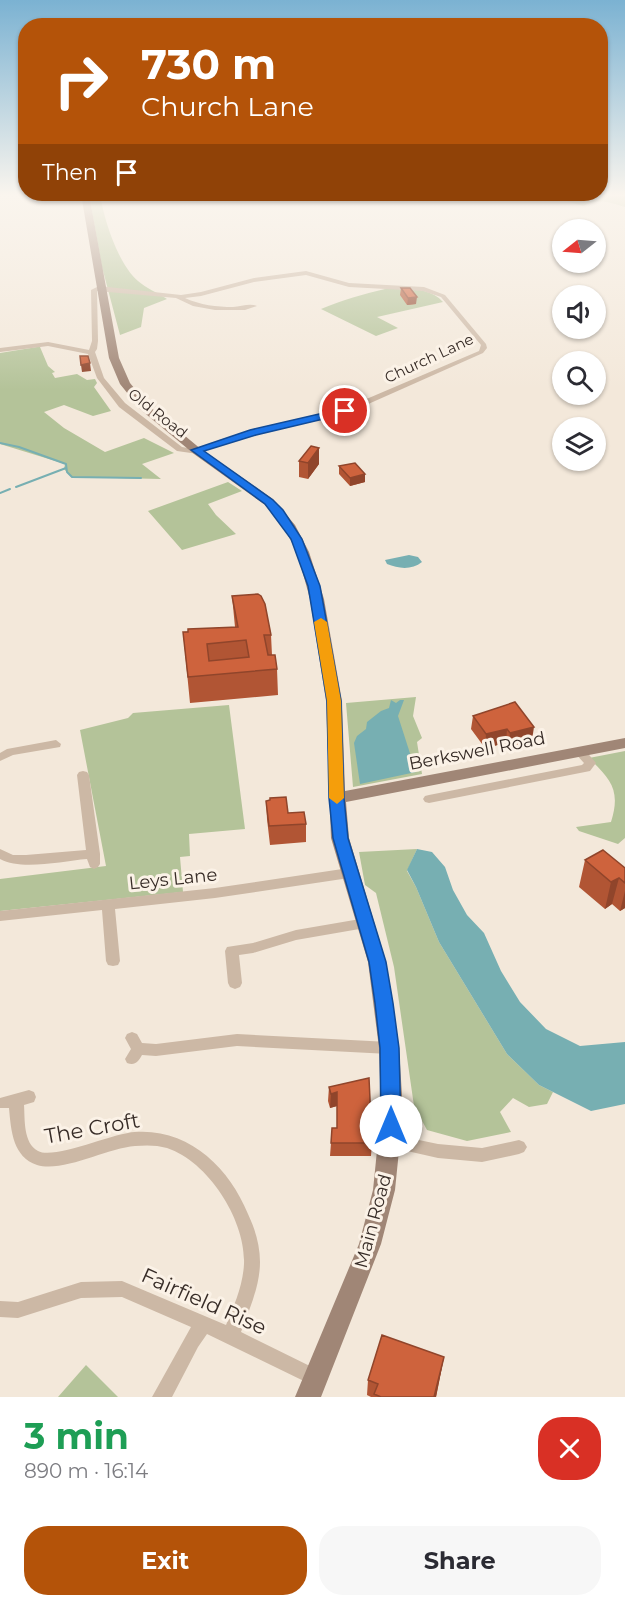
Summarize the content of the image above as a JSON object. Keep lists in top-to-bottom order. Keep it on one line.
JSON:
{"streets":{"main road":["Berkswell Road","Main Road"],"street":["Church Lane","Old Road","Leys Lane","The Croft","Fairfield Rise"]},"crossings":[["Church Lane","Old Road"],["Church Lane","Main Road"],["Old Road","Main Road"],["Berkswell Road","Main Road"],["Leys Lane","Main Road"],["The Croft","Fairfield Rise"],["Main Road","Fairfield Rise"]],"north":"left","page":{"turn":["730 m","Church Lane"],"then":"Then","heading":["3 min","890 m · 16:14"],"buttons":["Exit","Share"]}}
